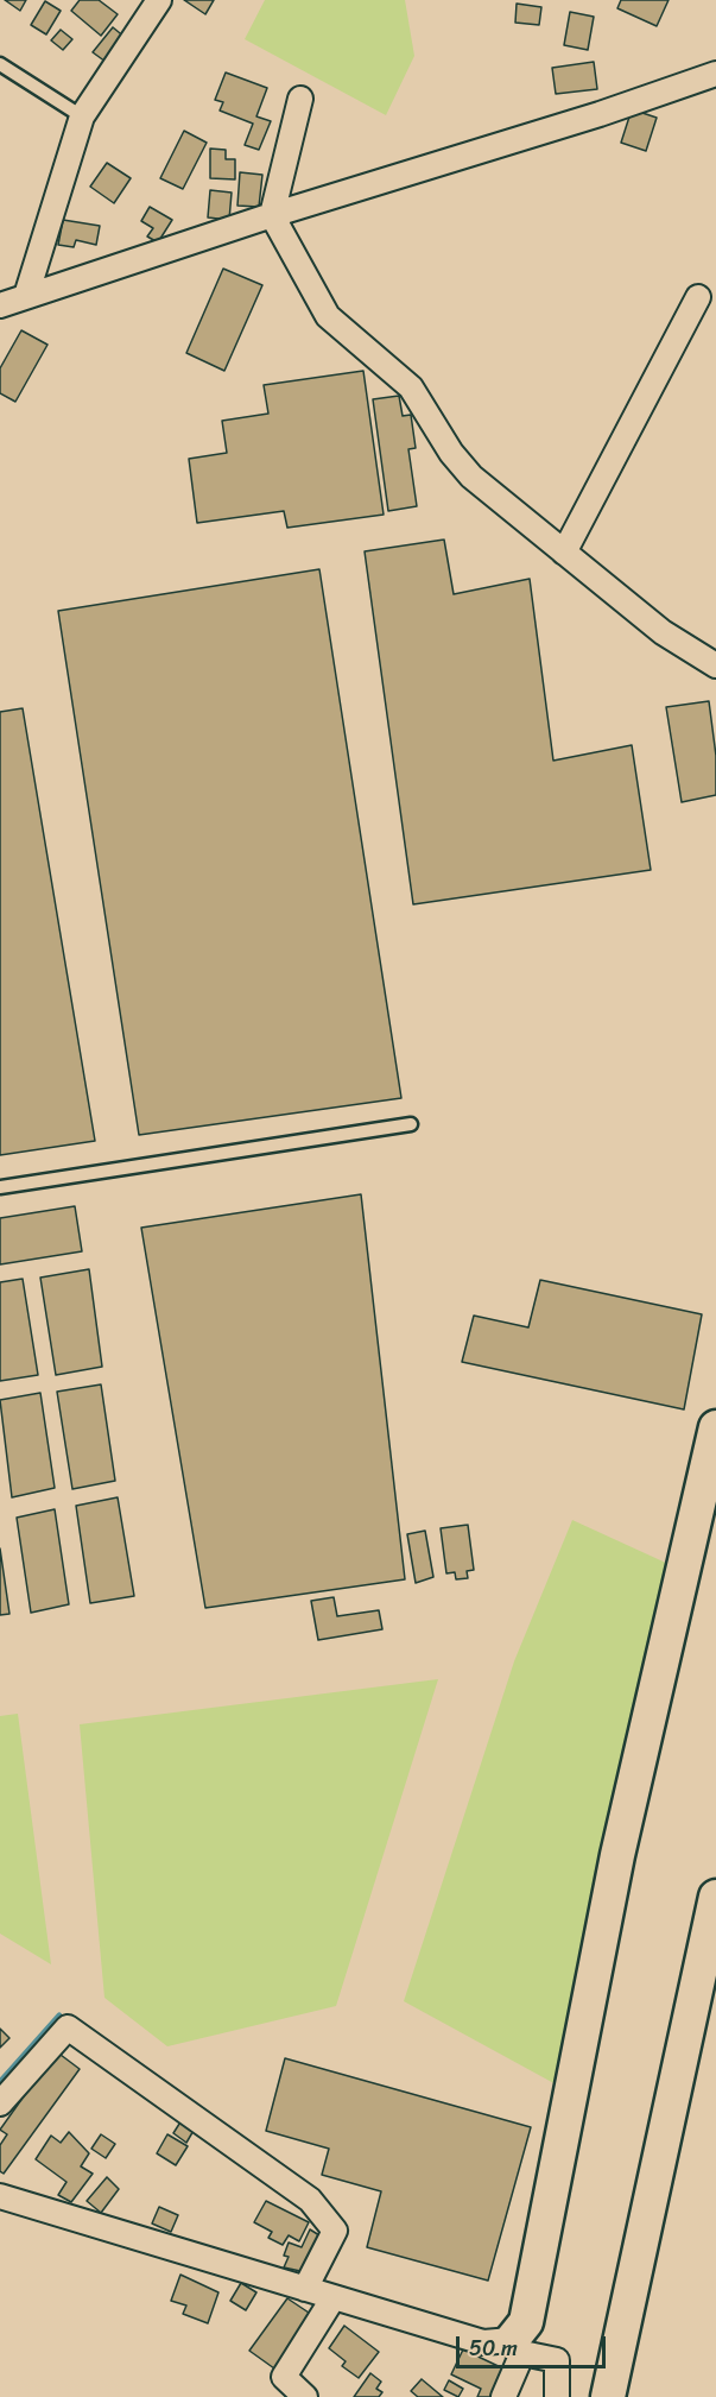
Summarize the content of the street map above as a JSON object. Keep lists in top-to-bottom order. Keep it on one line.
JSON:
{"scale_bar":"50 m"}
